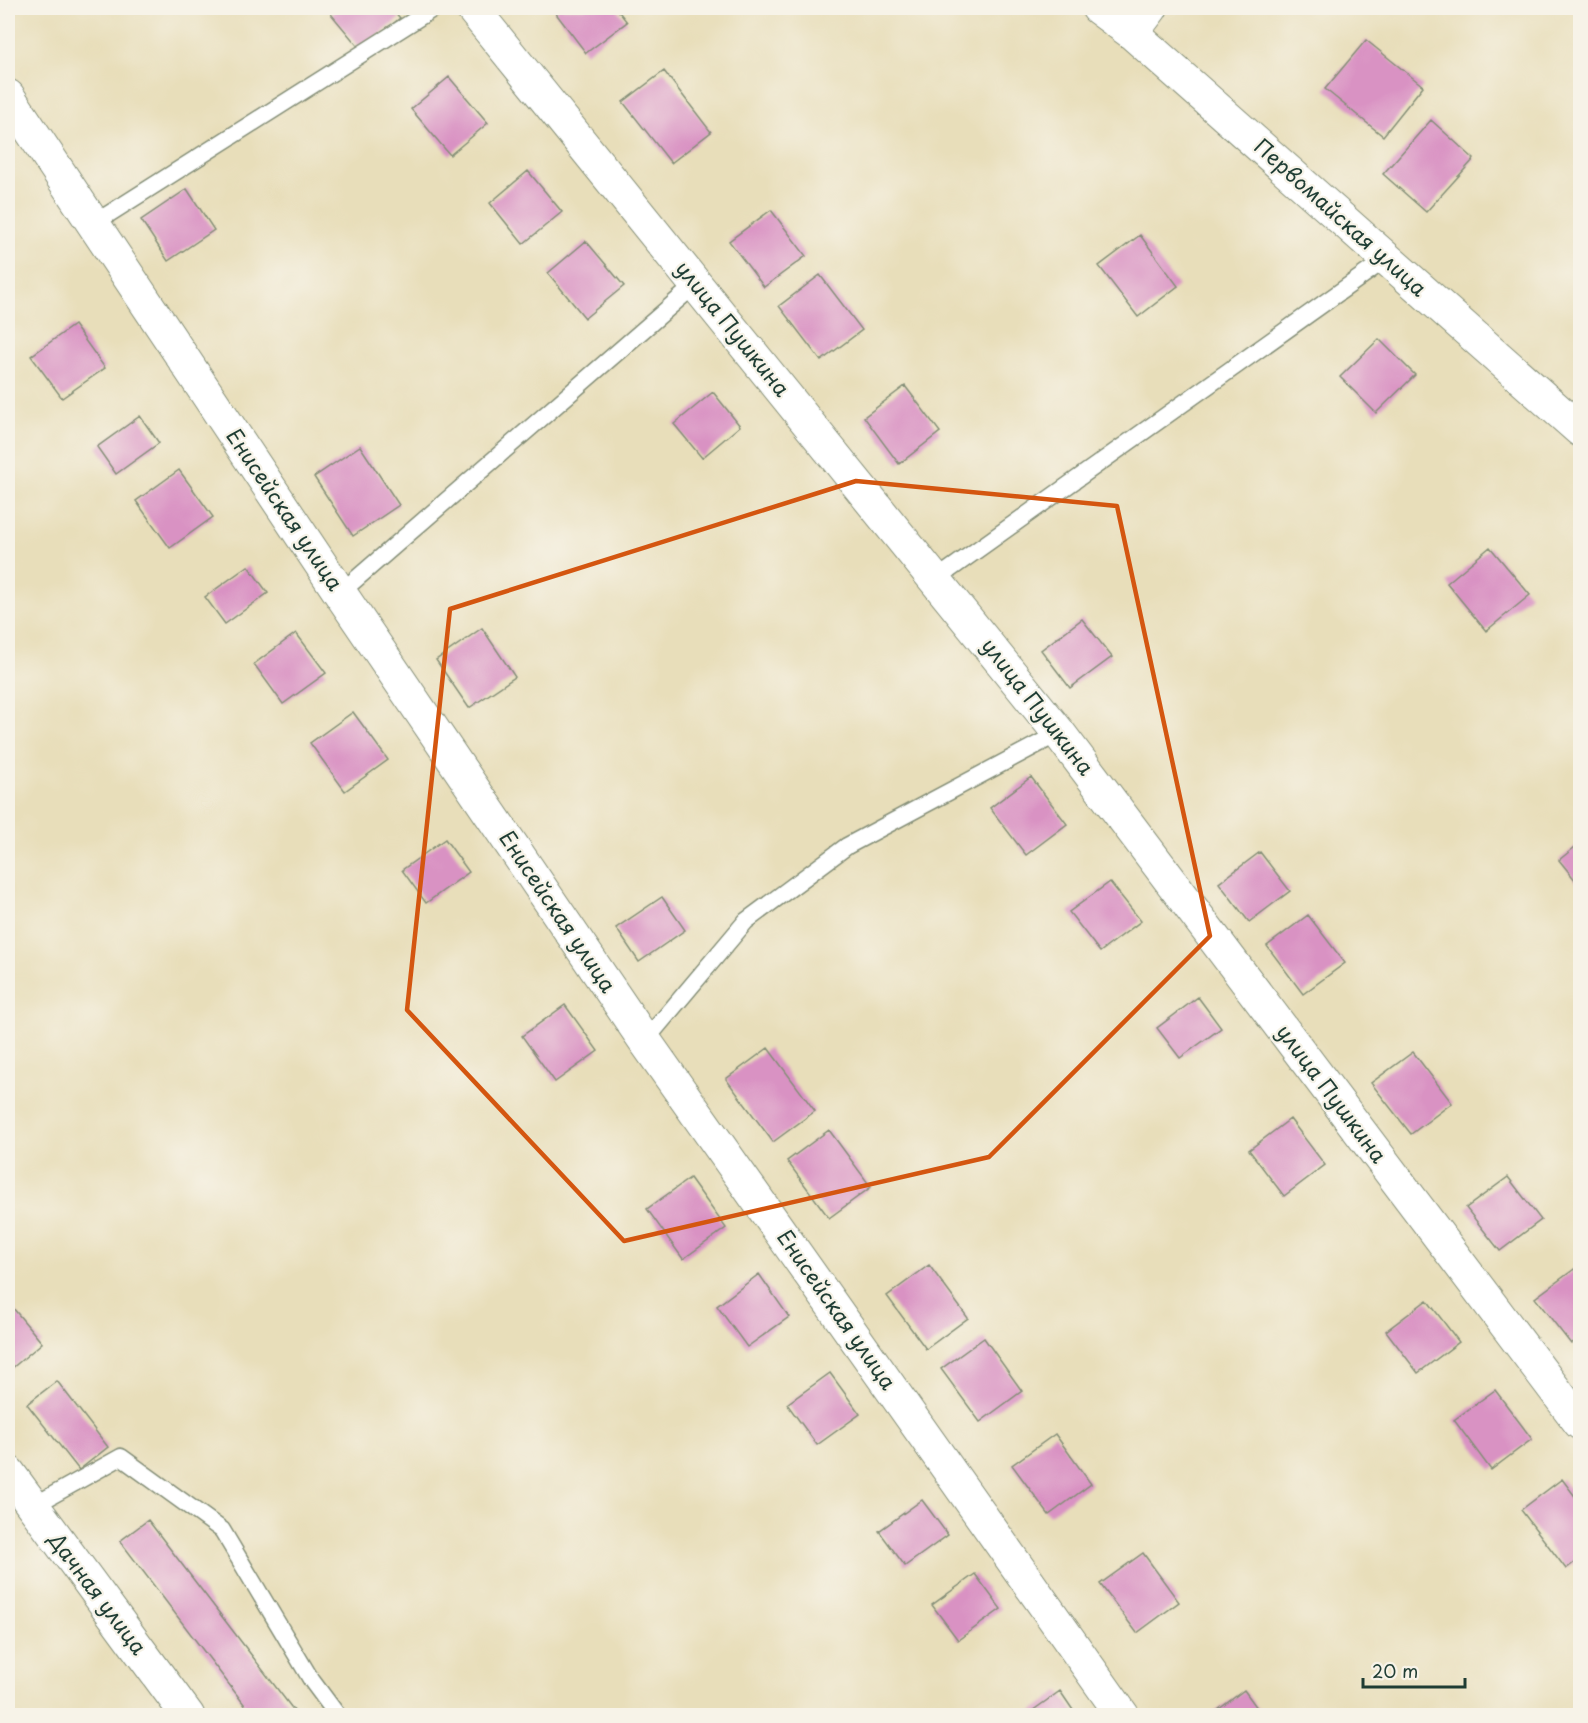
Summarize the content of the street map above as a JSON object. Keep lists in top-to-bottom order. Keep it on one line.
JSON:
{"streets":{"street":["Первомайская улица","улица Пушкина","Енисейская улица","Дачная улица"]},"scale_bar":"20 m"}
